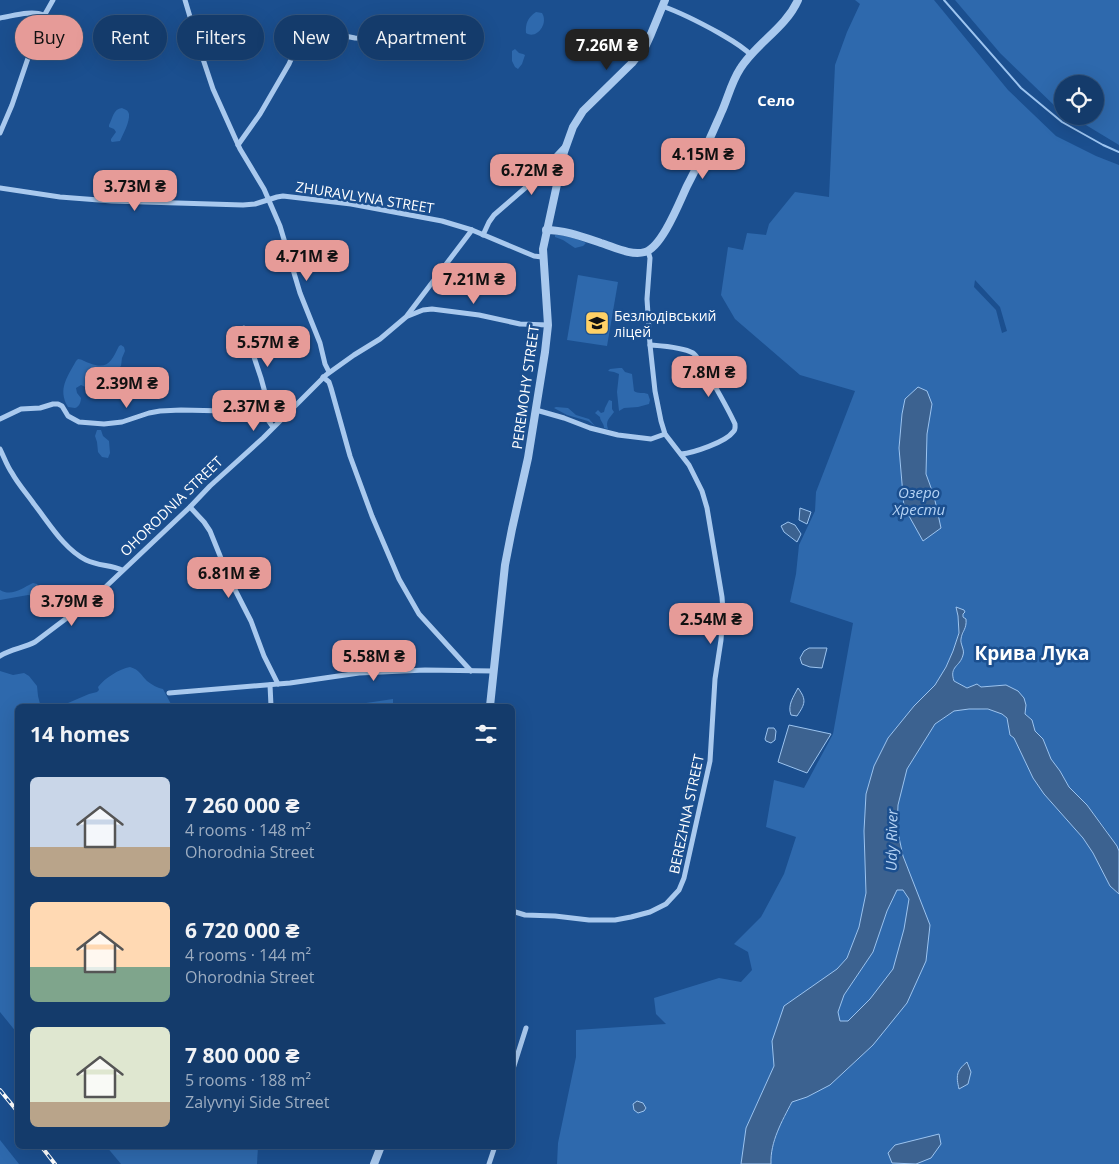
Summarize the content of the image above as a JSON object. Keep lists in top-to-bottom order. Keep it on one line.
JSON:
{"streets":{"street":["ZHURAVLYNA STREET","PEREMOHY STREET","OHORODNIA STREET","BEREZHNA STREET"]},"crossings":[["ZHURAVLYNA STREET","PEREMOHY STREET"],["ZHURAVLYNA STREET","OHORODNIA STREET"]],"districts":["Село","Крива Лука"],"water":["Озеро Хрести","Udy River"],"places":{"school or university":["Безлюдівський ліцей"]},"page":{"chip":["Buy","Rent","Filters","New","Apartment"],"price":["7.26M ₴","4.15M ₴","6.72M ₴","3.73M ₴","4.71M ₴","7.21M ₴","5.57M ₴","7.8M ₴","2.39M ₴","2.37M ₴","6.81M ₴","3.79M ₴","2.54M ₴","5.58M ₴"],"heading":"14 homes","list":[{"name":"7 260 000 ₴","note":"4 rooms · 148 m² · Ohorodnia Street"},{"name":"6 720 000 ₴","note":"4 rooms · 144 m² · Ohorodnia Street"},{"name":"7 800 000 ₴","note":"5 rooms · 188 m² · Zalyvnyi Side Street"}]}}
